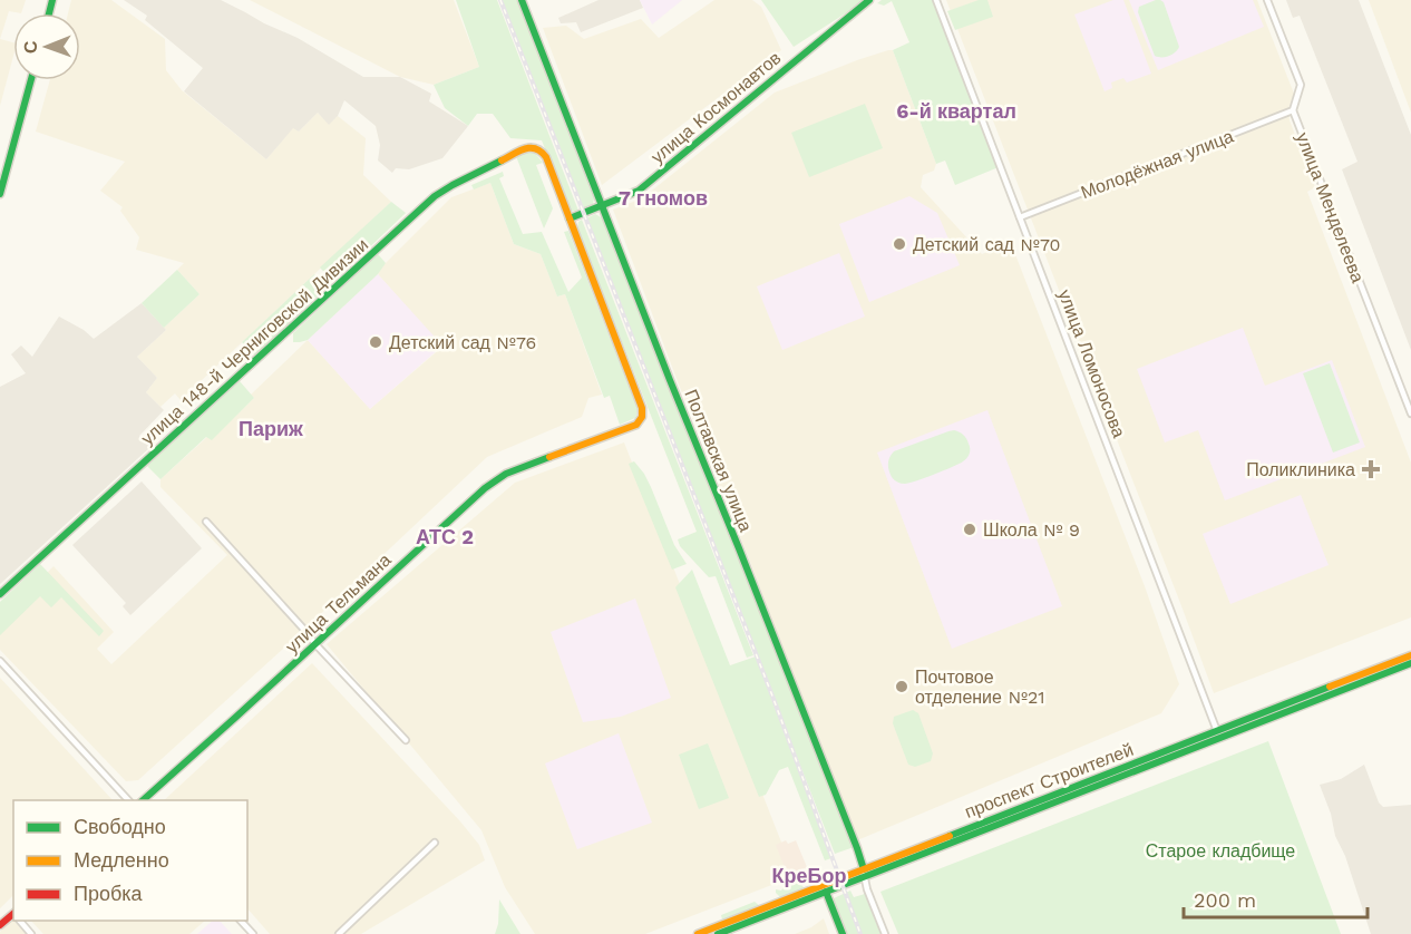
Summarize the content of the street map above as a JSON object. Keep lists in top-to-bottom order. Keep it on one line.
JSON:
{"streets":{"street":["улица Космонавтов","Молодёжная улица","улица Менделеева","улица 148-й Черниговской Дивизии","улица Ломоносова","Полтавская улица","улица Тельмана","проспект Строителей"]},"crossings":[["улица Космонавтов","улица 148-й Черниговской Дивизии"],["улица Космонавтов","Полтавская улица"],["улица Космонавтов","улица Тельмана"],["Молодёжная улица","улица Менделеева"],["Молодёжная улица","улица Ломоносова"],["улица 148-й Черниговской Дивизии","улица Тельмана"],["улица Ломоносова","проспект Строителей"],["Полтавская улица","проспект Строителей"]],"districts":["6-й квартал","7 гномов","Париж","АТС 2","КреБор"],"parks":["Старое кладбище"],"places":{"other":["Детский сад №70","Детский сад №76","Школа № 9","Почтовое отделение №21"],"health":["Поликлиника"]},"legend":["Свободно","Медленно","Пробка"],"scale_bar":"200 m","north":"left"}
